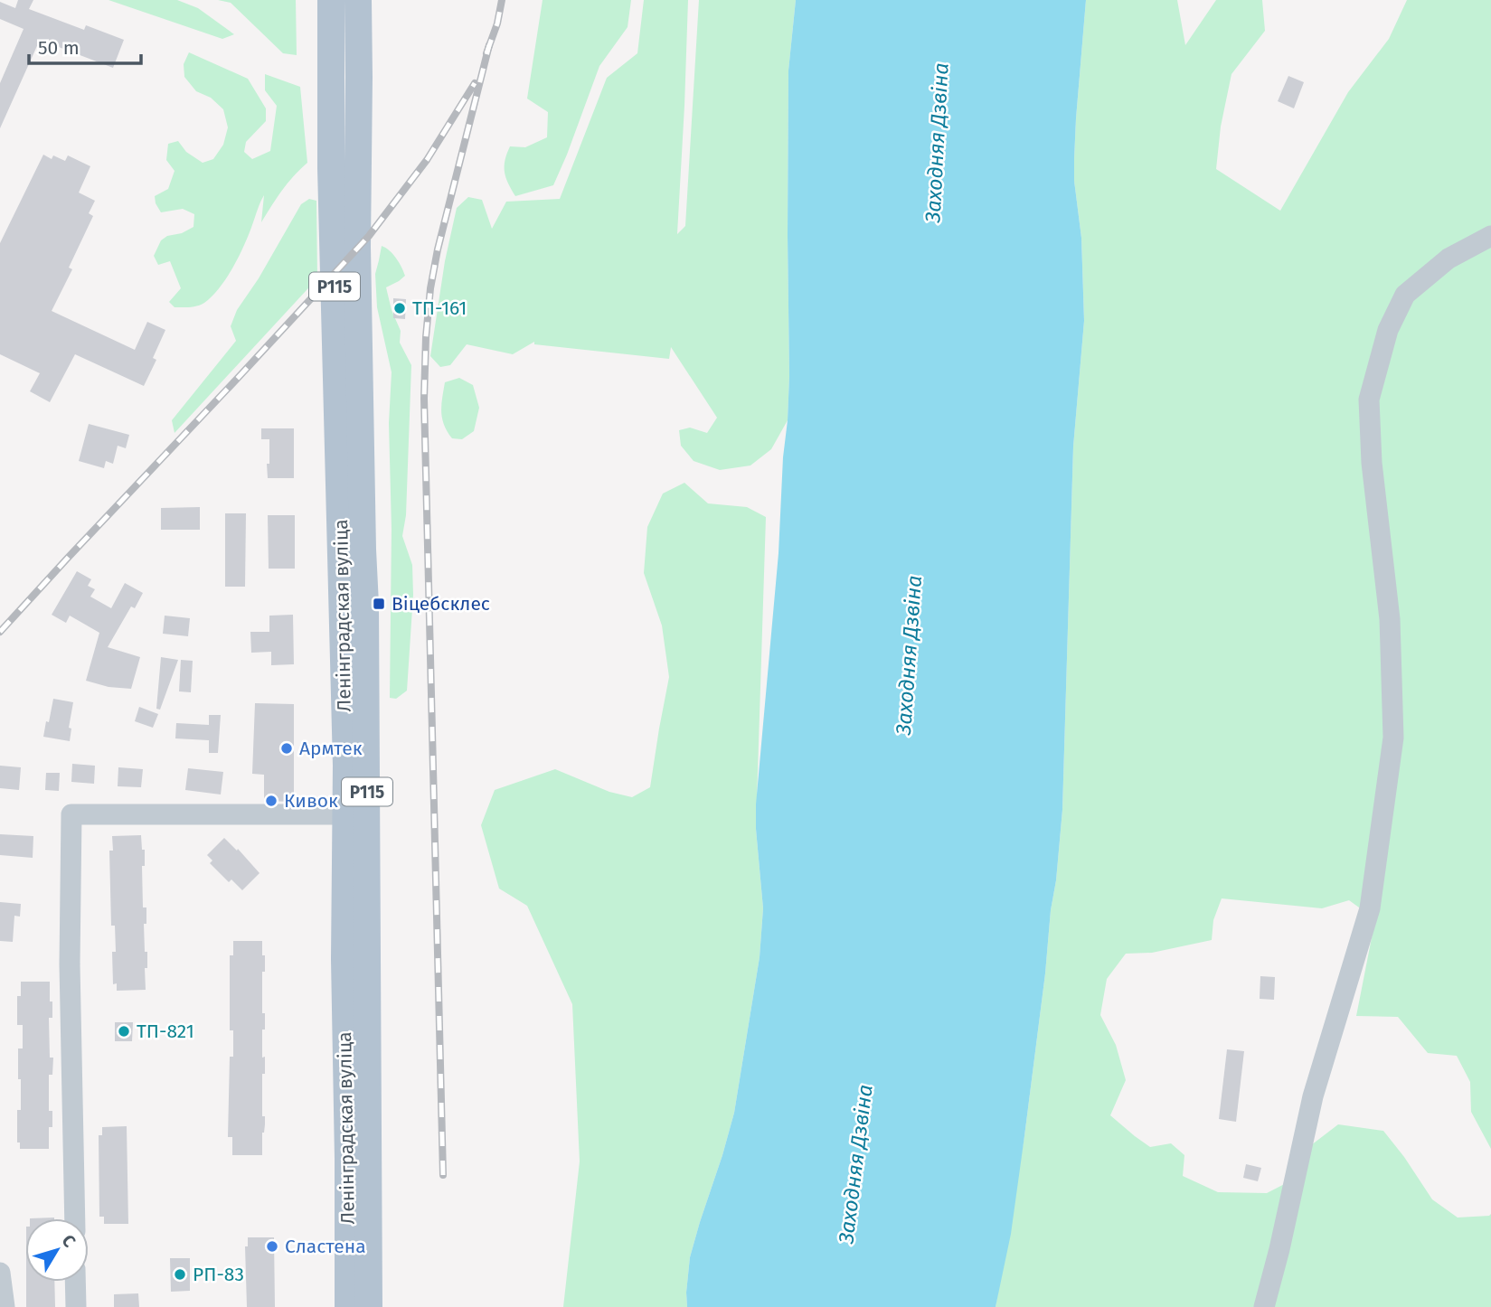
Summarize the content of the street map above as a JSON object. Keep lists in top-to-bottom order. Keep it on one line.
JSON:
{"streets":{"main road":["Р115","Ленінградская вуліца"]},"water":["Заходняя Дзвіна"],"places":{"other":["ТП-161","Армтек","Кивок","ТП-821","Сластена","РП-83"],"transit":["Віцебсклес"]},"scale_bar":"50 m","north":"top right"}
